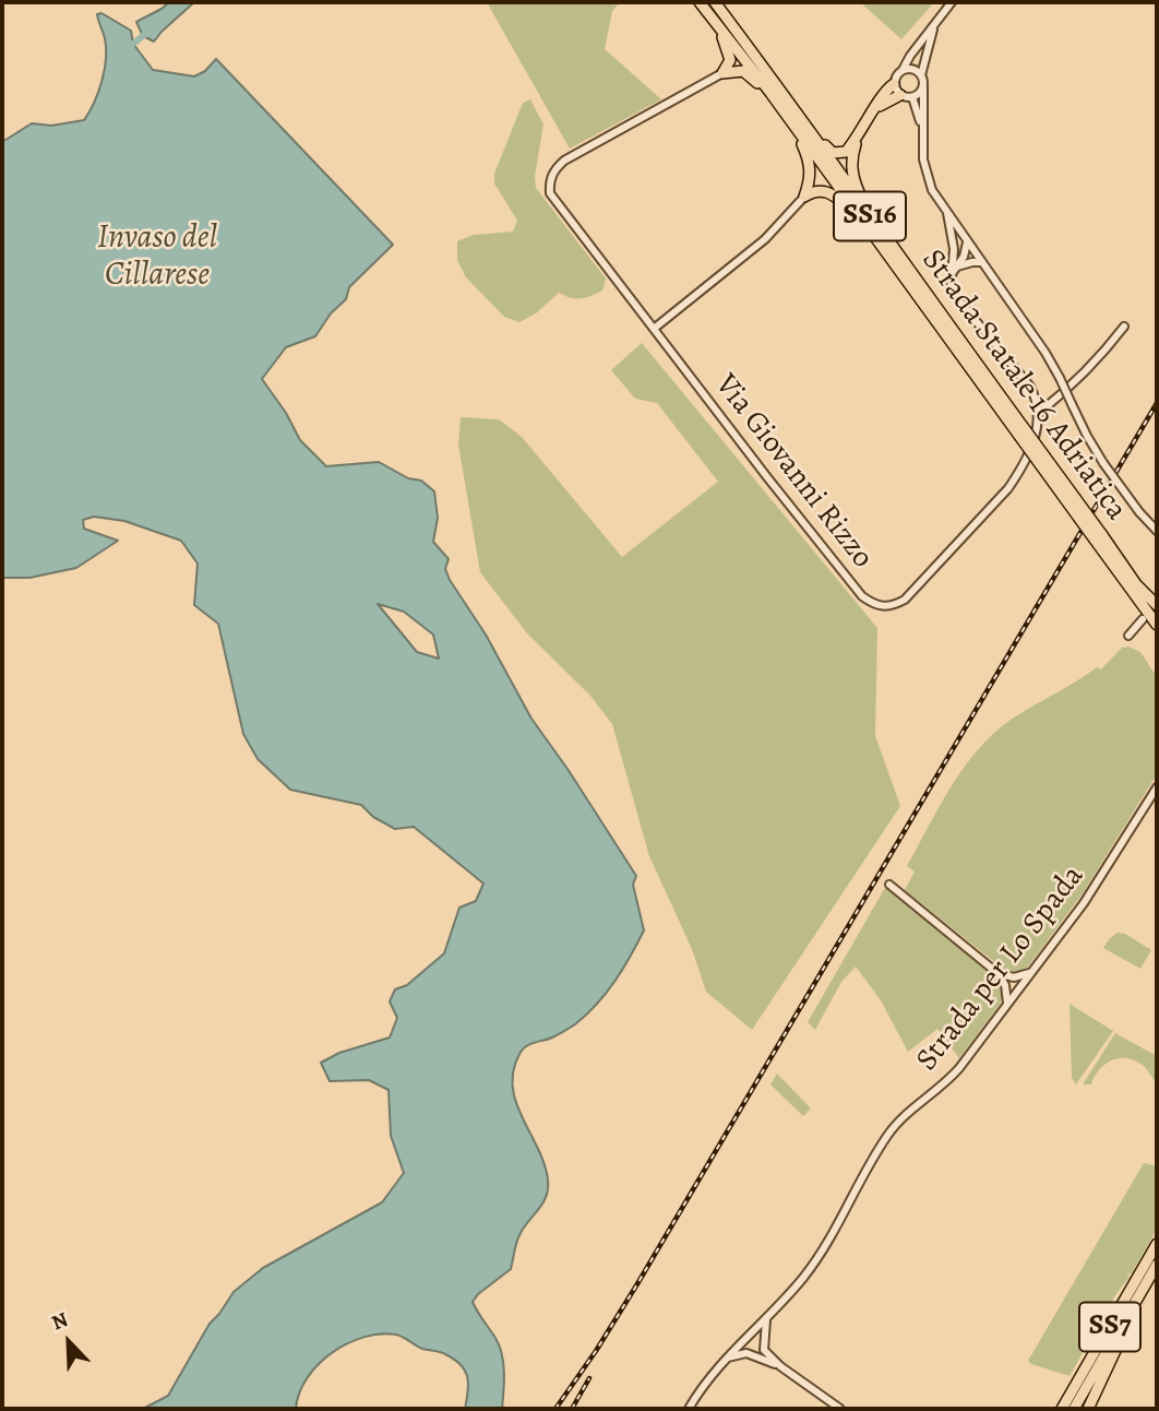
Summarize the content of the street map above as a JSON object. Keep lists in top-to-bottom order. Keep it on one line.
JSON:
{"streets":{"highway":["SS16","Strada Statale 16 Adriatica","SS7"],"street":["Via Giovanni Rizzo","Strada per Lo Spada"]},"crossings":[["SS16","Strada Statale 16 Adriatica"]],"water":["Invaso del Cillarese"],"north":"top left"}
